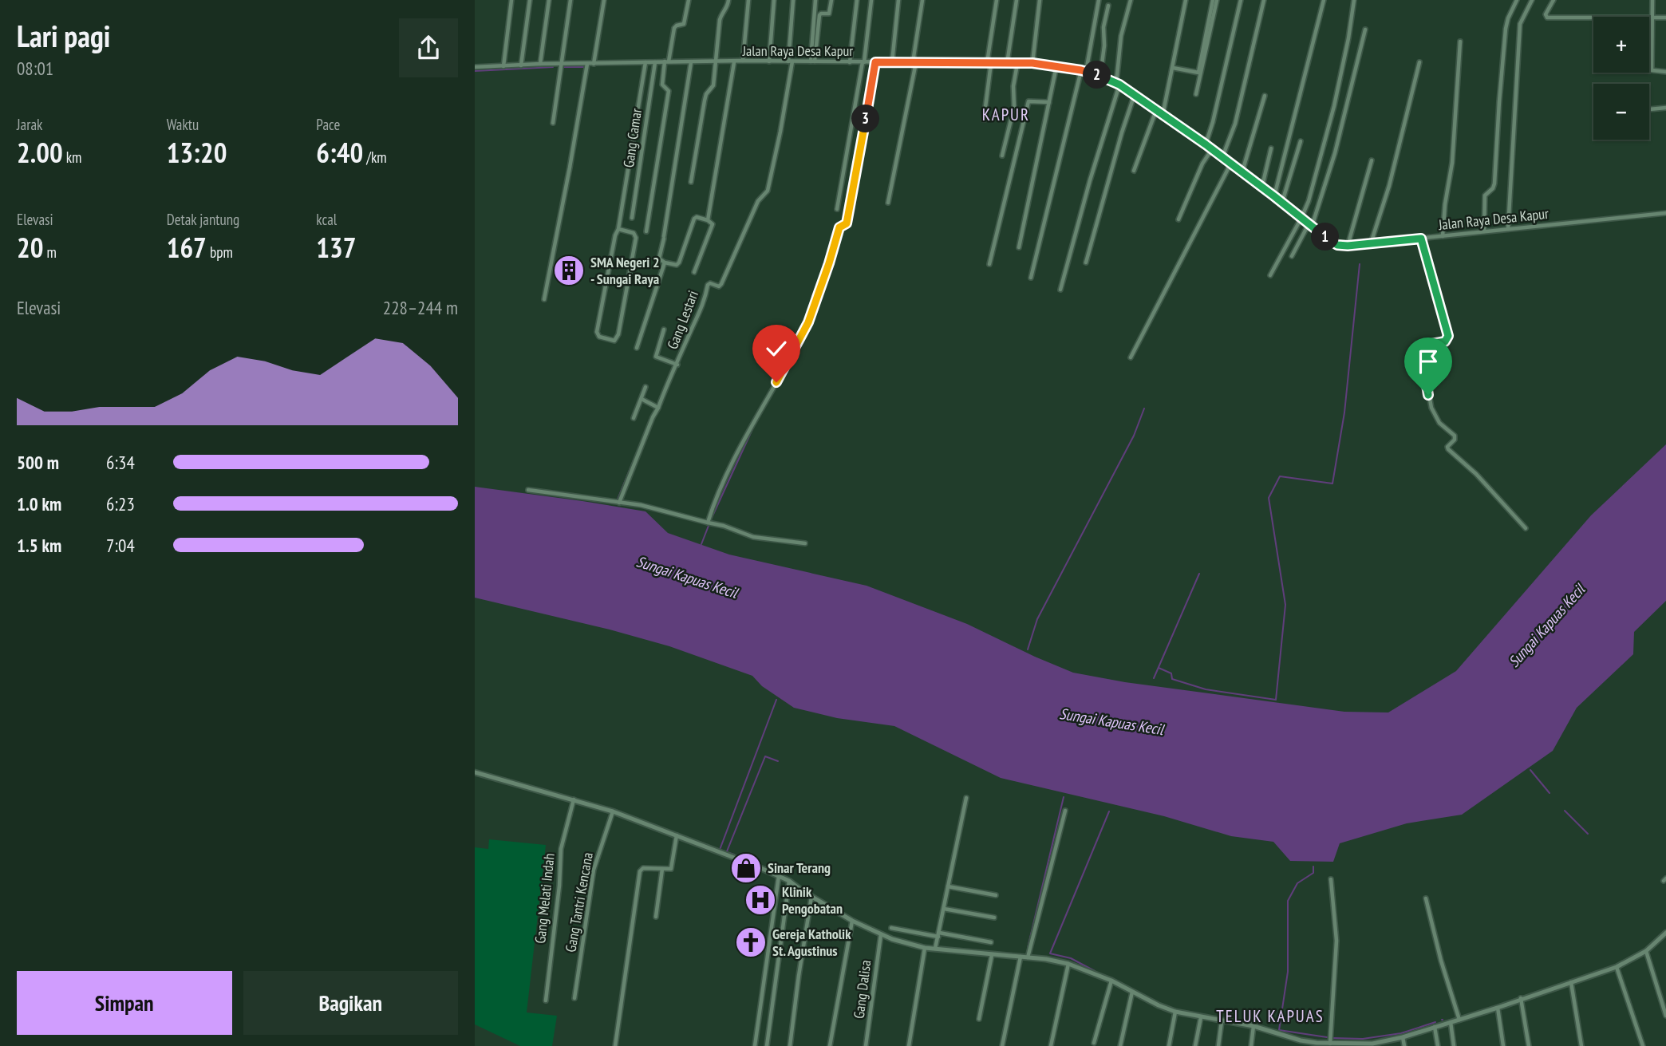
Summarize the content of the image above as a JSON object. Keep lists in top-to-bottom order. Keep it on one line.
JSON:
{"streets":{"street":["Jalan Raya Desa Kapur","Gang Camar","Gang Lestari","Gang Melati Indah","Gang Tantri Kencana","Gang Dalisa"]},"crossings":[["Jalan Raya Desa Kapur","Gang Camar"],["Jalan Raya Desa Kapur","Gang Lestari"]],"districts":["KAPUR","TELUK KAPUAS"],"water":["Sungai Kapuas Kecil"],"places":{"building":["SMA Negeri 2 - Sungai Raya"],"shop":["Sinar Terang"],"hospital":["Klinik Pengobatan"],"church":["Gereja Katholik St. Agustinus"]},"page":{"heading":["Lari pagi","08:01"],"map_buttons":["+","−"],"pins":["2","3","1"],"stats":[["Jarak","2.00 km"],["Waktu","13:20"],["Pace","6:40 /km"],["Elevasi","20 m"],["Detak jantung","167 bpm"],["kcal","137"]],"chart":["Elevasi","228–244 m"],"list":[{"name":"500 m","note":"6:34"},{"name":"1.0 km","note":"6:23"},{"name":"1.5 km","note":"7:04"}],"buttons":["Simpan","Bagikan"]}}
